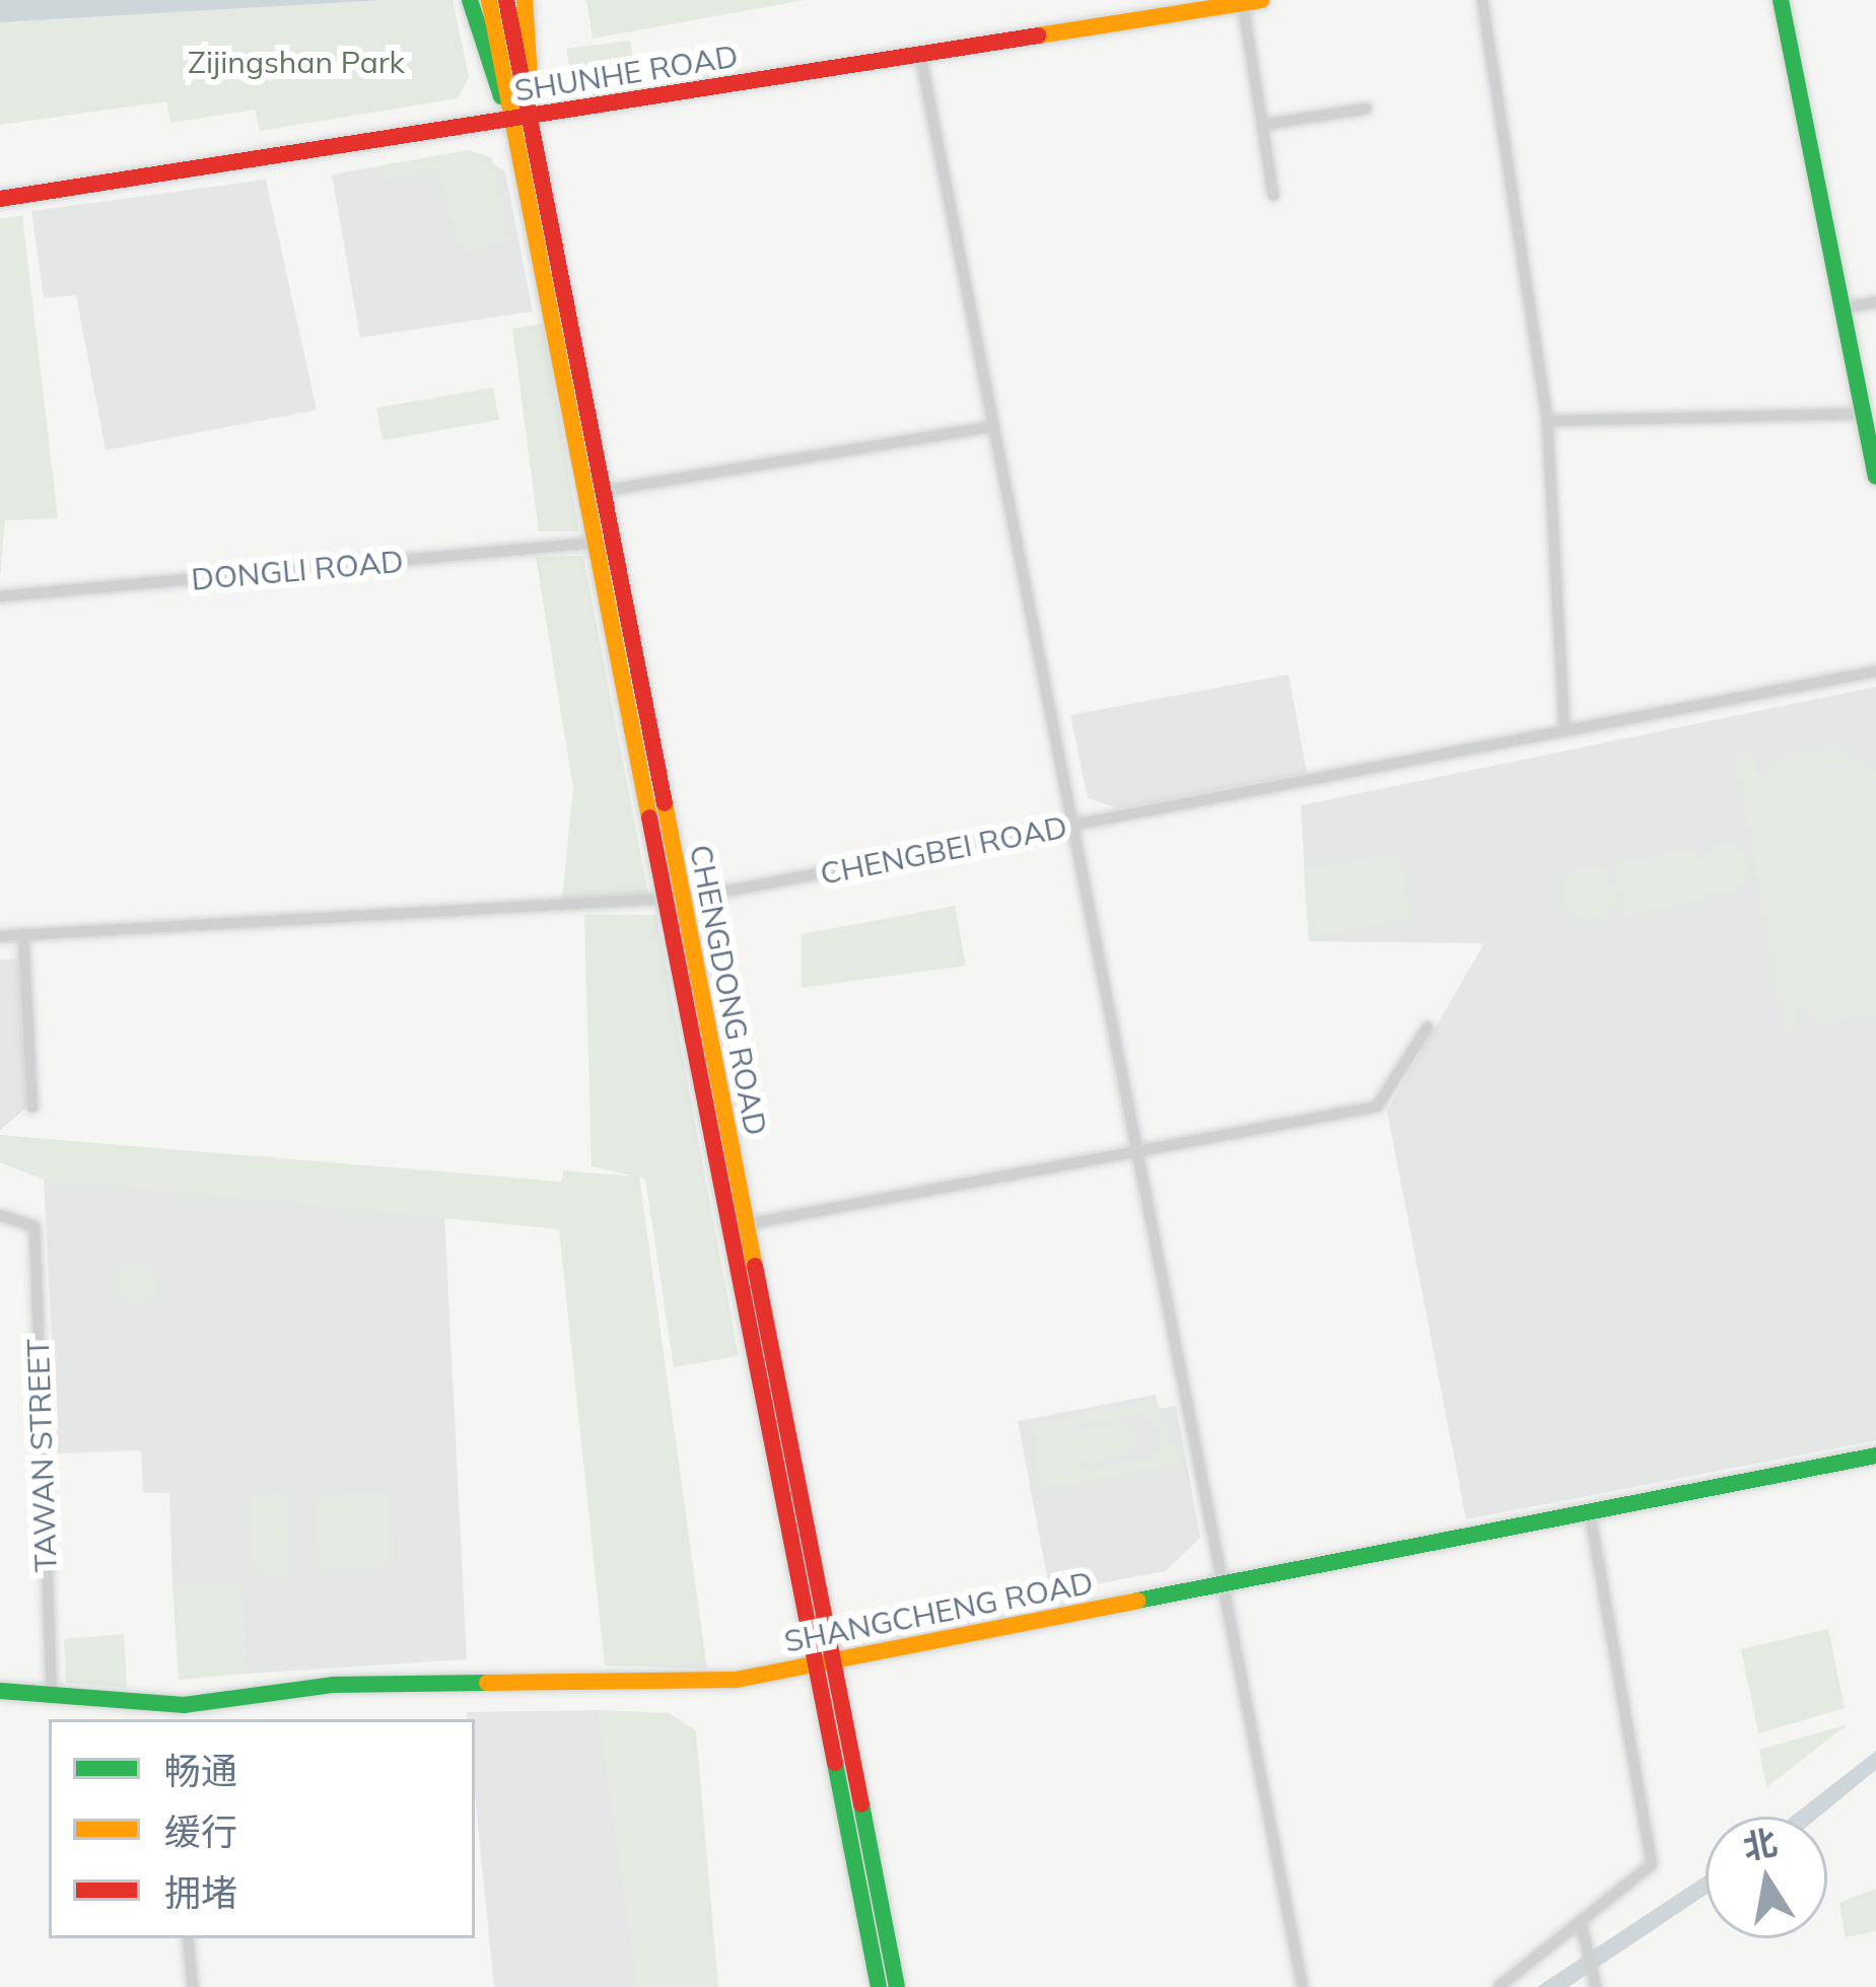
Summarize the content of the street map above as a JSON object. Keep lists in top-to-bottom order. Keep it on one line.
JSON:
{"streets":{"main road":["SHUNHE ROAD","CHENGDONG ROAD","SHANGCHENG ROAD"],"street":["DONGLI ROAD","CHENGBEI ROAD","TAWAN STREET"]},"crossings":[["SHUNHE ROAD","CHENGDONG ROAD"],["DONGLI ROAD","CHENGDONG ROAD"],["CHENGBEI ROAD","CHENGDONG ROAD"],["CHENGDONG ROAD","SHANGCHENG ROAD"],["TAWAN STREET","SHANGCHENG ROAD"]],"parks":["Zijingshan Park"],"legend":["畅通","缓行","拥堵"],"north":"top"}
